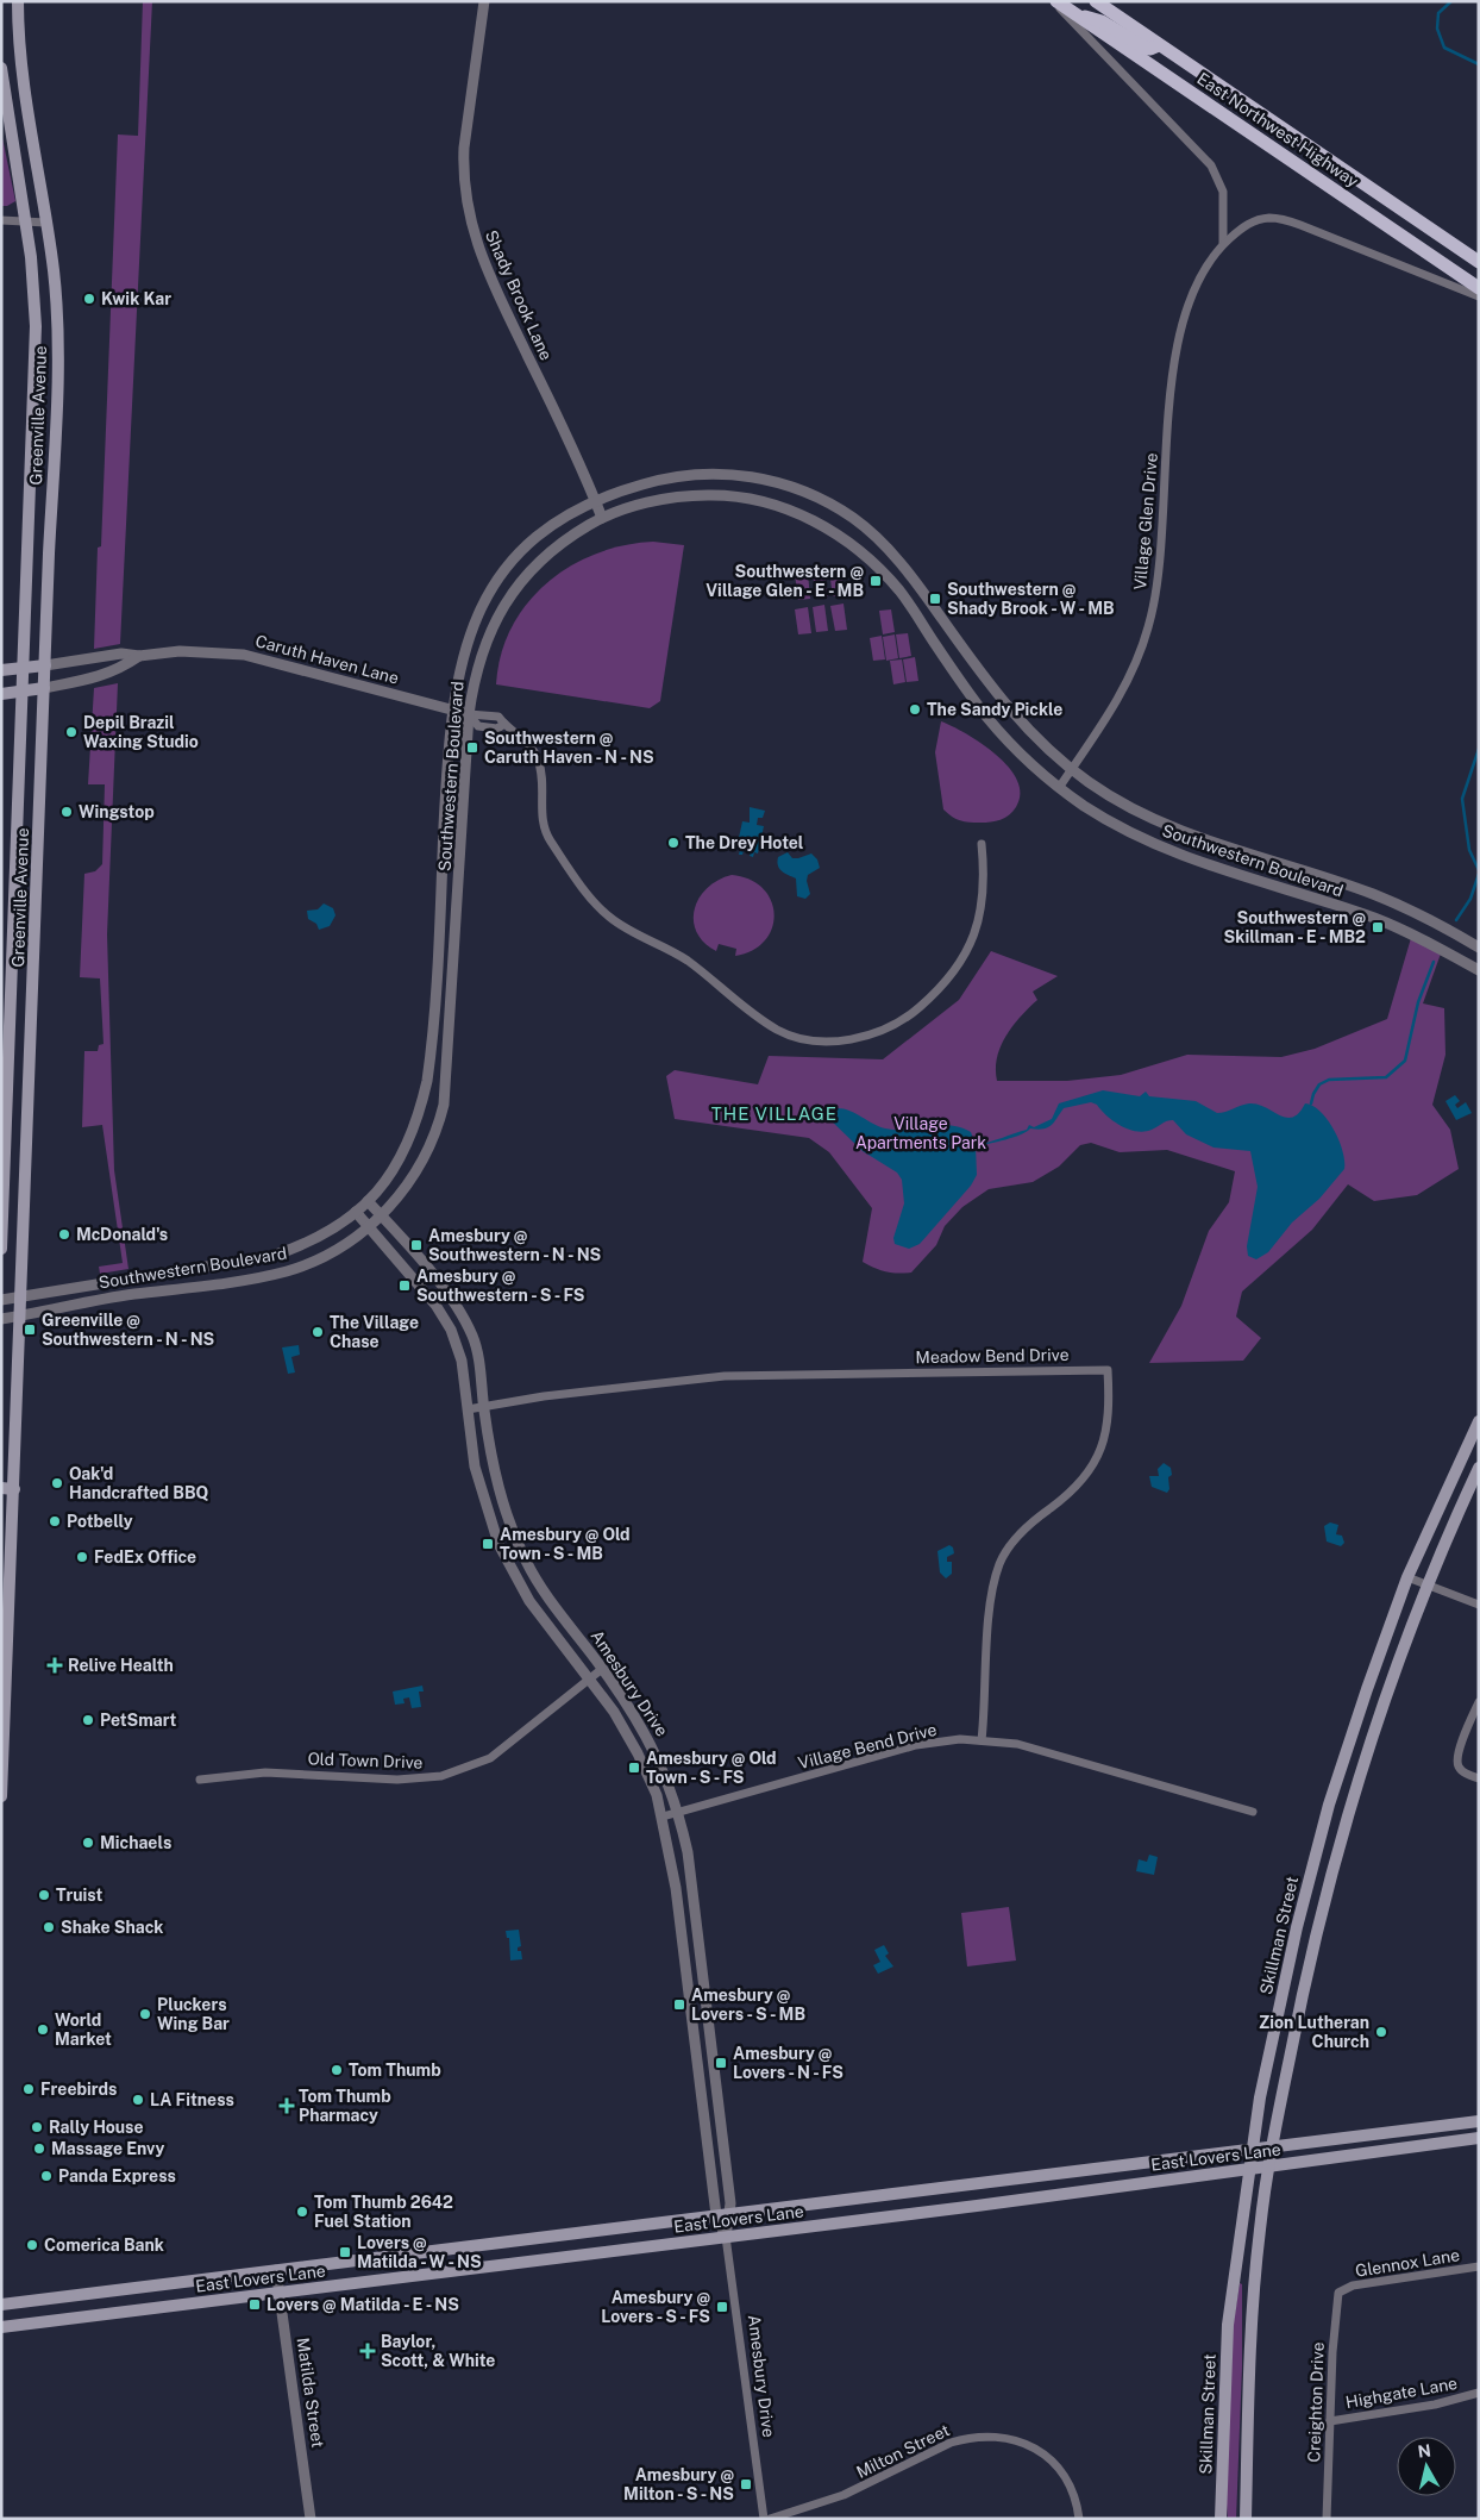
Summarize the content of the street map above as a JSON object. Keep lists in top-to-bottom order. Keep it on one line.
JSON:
{"streets":{"main road":["East Northwest Highway","Greenville Avenue","Caruth Haven Lane","Skillman Street","East Lovers Lane"],"street":["Shady Brook Lane","Village Glen Drive","Southwestern Boulevard","Meadow Bend Drive","Amesbury Drive","Village Bend Drive","Old Town Drive","Glennox Lane","Matilda Street","Highgate Lane","Creighton Drive","Milton Street"]},"crossings":[["Shady Brook Lane","Southwestern Boulevard"],["Greenville Avenue","Caruth Haven Lane"],["Greenville Avenue","Southwestern Boulevard"],["Village Glen Drive","Southwestern Boulevard"],["Caruth Haven Lane","Southwestern Boulevard"],["Southwestern Boulevard","Amesbury Drive"],["Meadow Bend Drive","Amesbury Drive"],["Meadow Bend Drive","Village Bend Drive"],["Amesbury Drive","Village Bend Drive"],["Amesbury Drive","Old Town Drive"],["Amesbury Drive","East Lovers Lane"],["Skillman Street","East Lovers Lane"],["East Lovers Lane","Matilda Street"],["Glennox Lane","Creighton Drive"],["Highgate Lane","Creighton Drive"]],"districts":["THE VILLAGE"],"parks":["Village Apartments Park"],"places":{"other":["Kwik Kar","The Sandy Pickle","Depil Brazil Waxing Studio","Wingstop","The Drey Hotel","McDonald's","The Village Chase","Oak'd Handcrafted BBQ","Potbelly","FedEx Office","PetSmart","Michaels","Truist","Shake Shack","Pluckers Wing Bar","World Market","Zion Lutheran Church","Tom Thumb","Freebirds","LA Fitness","Rally House","Massage Envy","Panda Express","Tom Thumb 2642 Fuel Station","Comerica Bank"],"transit":["Southwestern @ Village Glen - E - MB","Southwestern @ Shady Brook - W - MB","Southwestern @ Caruth Haven - N - NS","Southwestern @ Skillman - E - MB2","Amesbury @ Southwestern - N - NS","Amesbury @ Southwestern - S - FS","Greenville @ Southwestern - N - NS","Amesbury @ Old Town - S - MB","Amesbury @ Old Town - S - FS","Amesbury @ Lovers - S - MB","Amesbury @ Lovers - N - FS","Lovers @ Matilda - W - NS","Lovers @ Matilda - E - NS","Amesbury @ Lovers - S - FS","Amesbury @ Milton - S - NS"],"health":["Relive Health","Tom Thumb Pharmacy","Baylor, Scott, & White"]},"north":"top"}
